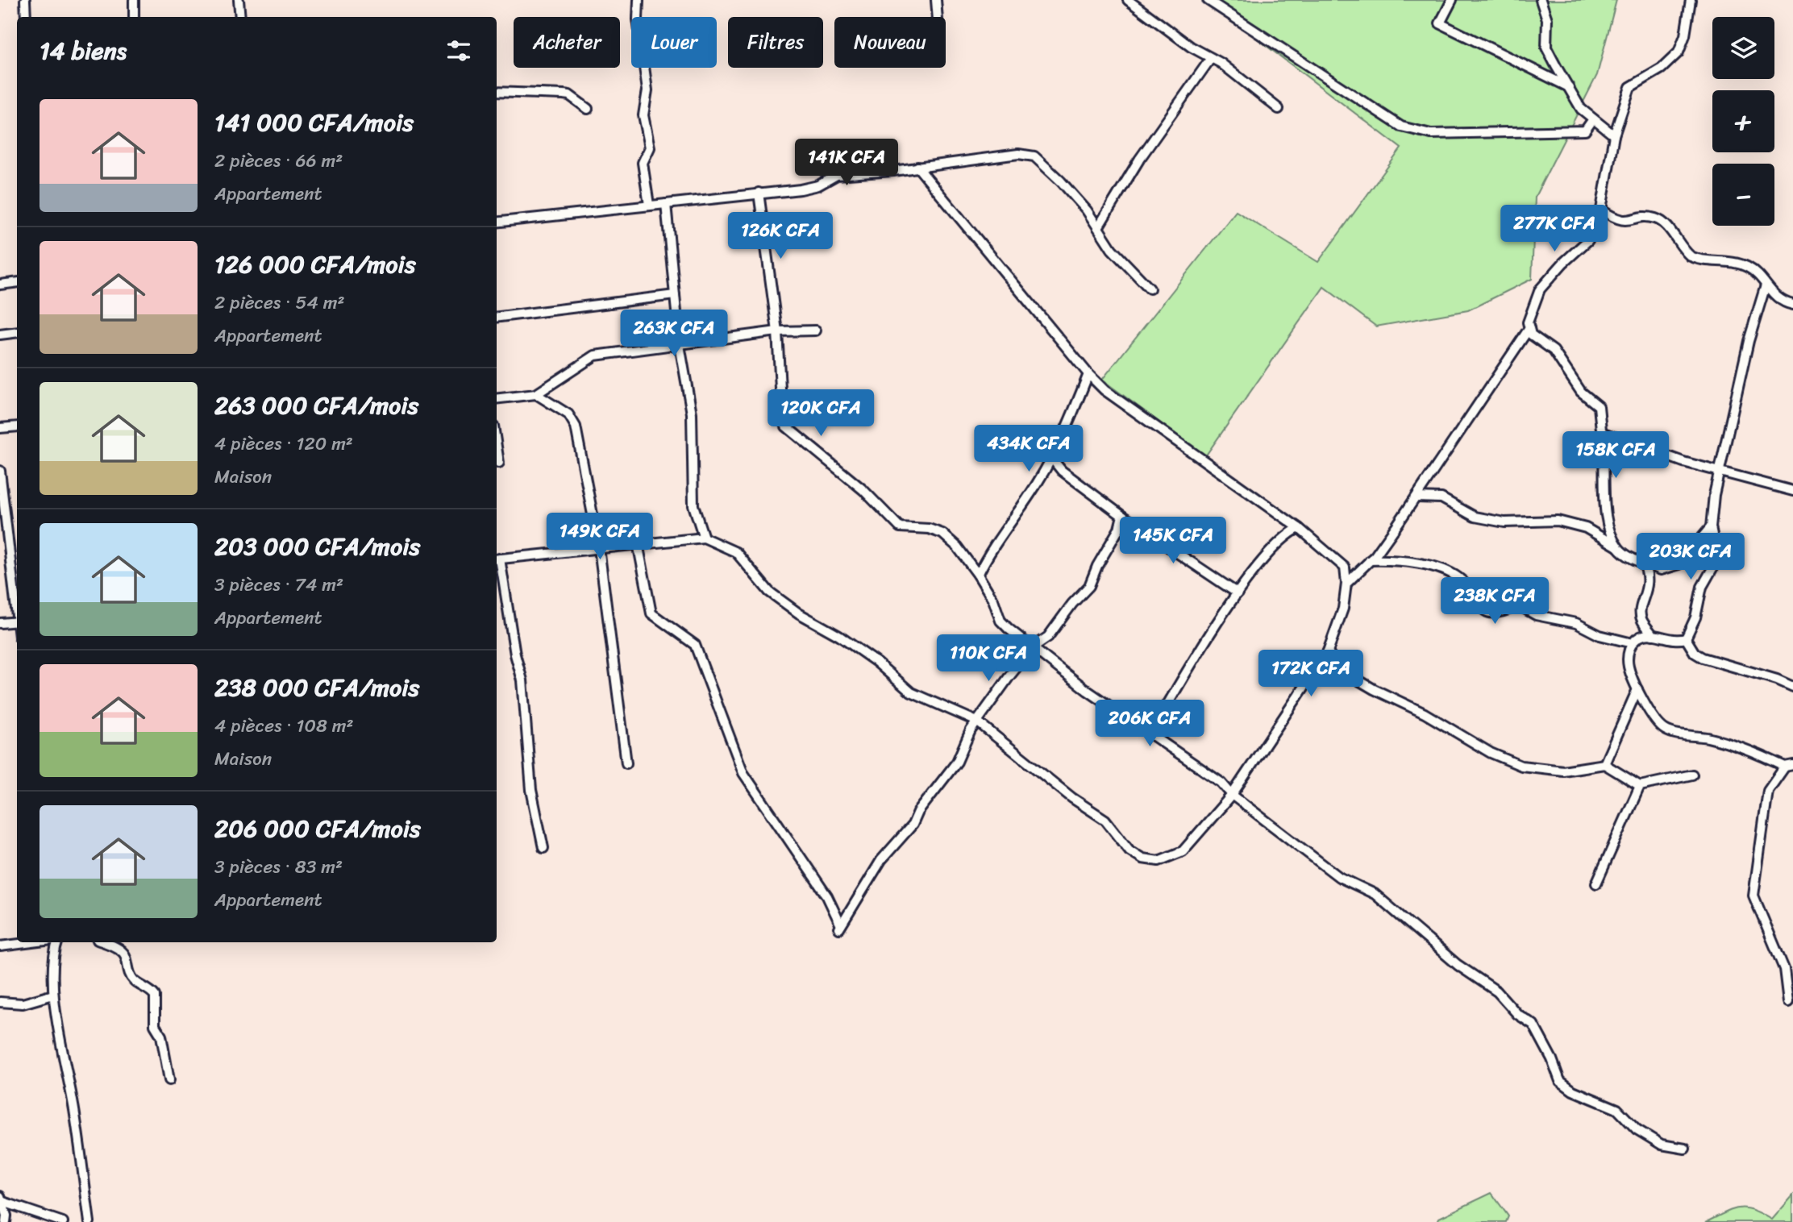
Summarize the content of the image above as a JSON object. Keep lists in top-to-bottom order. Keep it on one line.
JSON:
{"page":{"map_buttons":["+","−"],"chip":["Acheter","Louer","Filtres","Nouveau"],"heading":"14 biens","list":[{"name":"141 000 CFA/mois","note":"2 pièces · 66 m² · Appartement"},{"name":"126 000 CFA/mois","note":"2 pièces · 54 m² · Appartement"},{"name":"263 000 CFA/mois","note":"4 pièces · 120 m² · Maison"},{"name":"203 000 CFA/mois","note":"3 pièces · 74 m² · Appartement"},{"name":"238 000 CFA/mois","note":"4 pièces · 108 m² · Maison"},{"name":"206 000 CFA/mois","note":"3 pièces · 83 m² · Appartement"}],"price":["141K CFA","277K CFA","126K CFA","263K CFA","120K CFA","434K CFA","158K CFA","149K CFA","145K CFA","203K CFA","238K CFA","110K CFA","172K CFA","206K CFA"]}}
